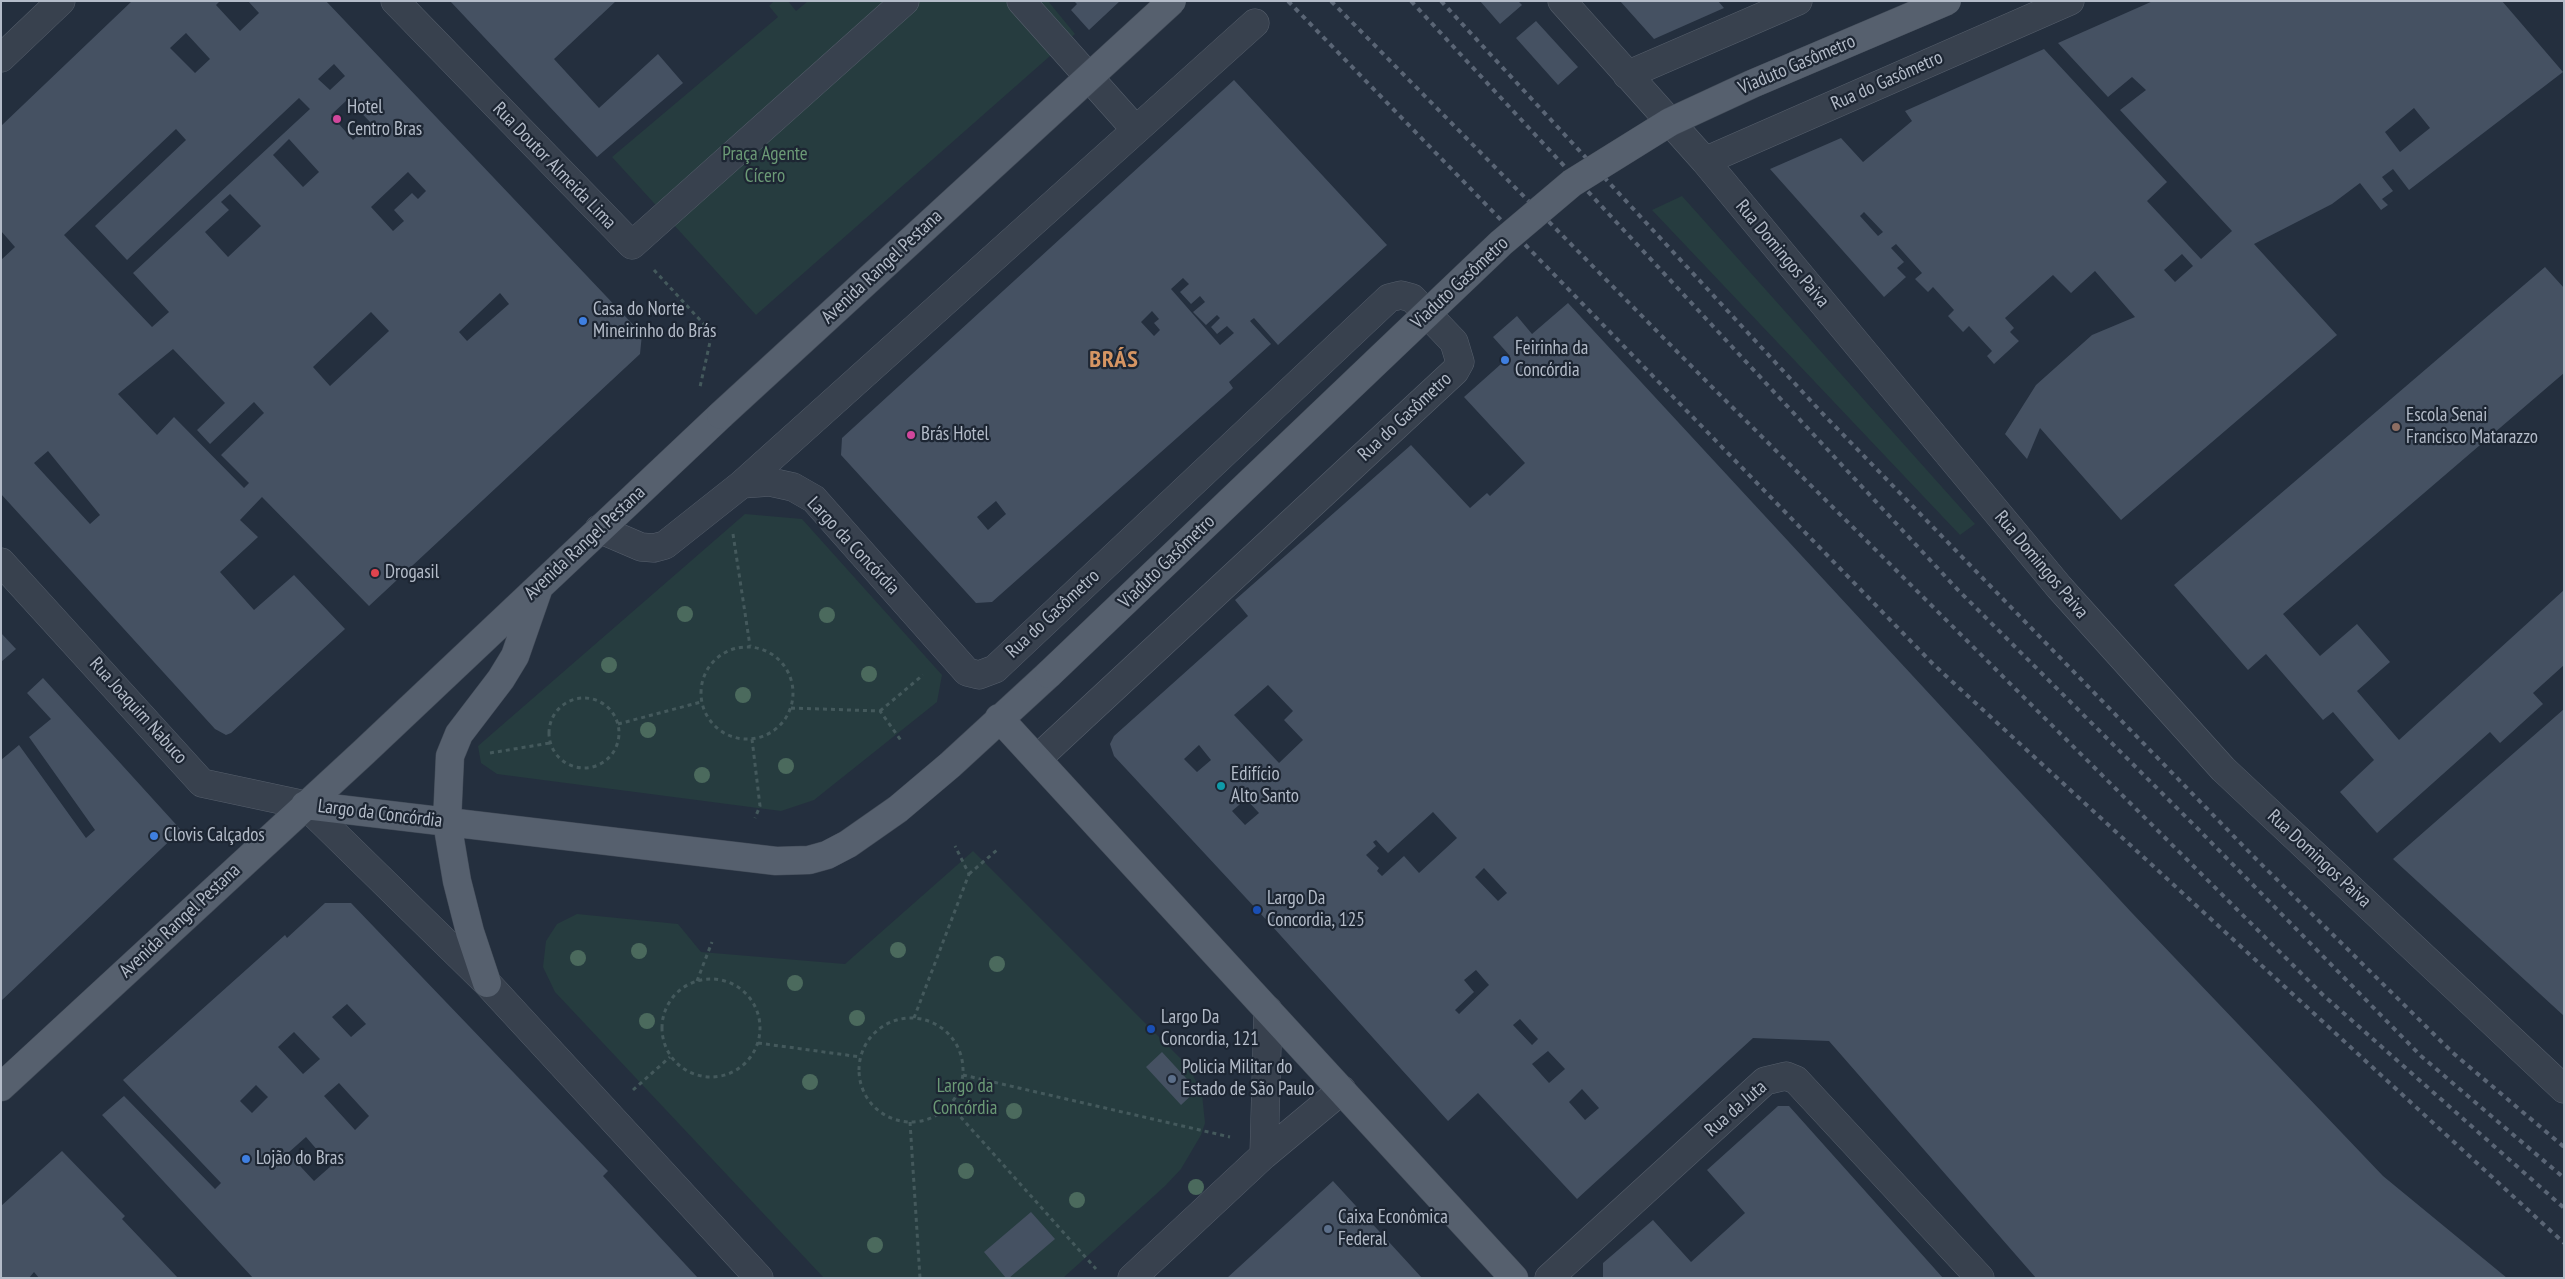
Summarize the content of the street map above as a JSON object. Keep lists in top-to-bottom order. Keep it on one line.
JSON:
{"streets":{"main road":["Viaduto Gasômetro","Avenida Rangel Pestana","Largo da Concórdia"],"street":["Rua do Gasômetro","Rua Doutor Almeida Lima","Rua Domingos Paiva","Rua Joaquim Nabuco","Rua da Juta"]},"crossings":[["Viaduto Gasômetro","Largo da Concórdia"],["Rua do Gasômetro","Rua Domingos Paiva"],["Rua do Gasômetro","Largo da Concórdia"],["Avenida Rangel Pestana","Largo da Concórdia"],["Avenida Rangel Pestana","Rua Joaquim Nabuco"],["Largo da Concórdia","Rua Joaquim Nabuco"]],"districts":["BRÁS"],"parks":["Praça Agente Cícero","Largo da Concórdia"],"places":["Hotel Centro Bras","Casa do Norte Mineirinho do Brás","Feirinha da Concórdia","Escola Senai Francisco Matarazzo","Brás Hotel","Drogasil","Edifício Alto Santo","Clovis Calçados","Largo Da Concordia, 125","Largo Da Concordia, 121","Policia Militar do Estado de São Paulo","Lojão do Bras","Caixa Econômica Federal"]}
